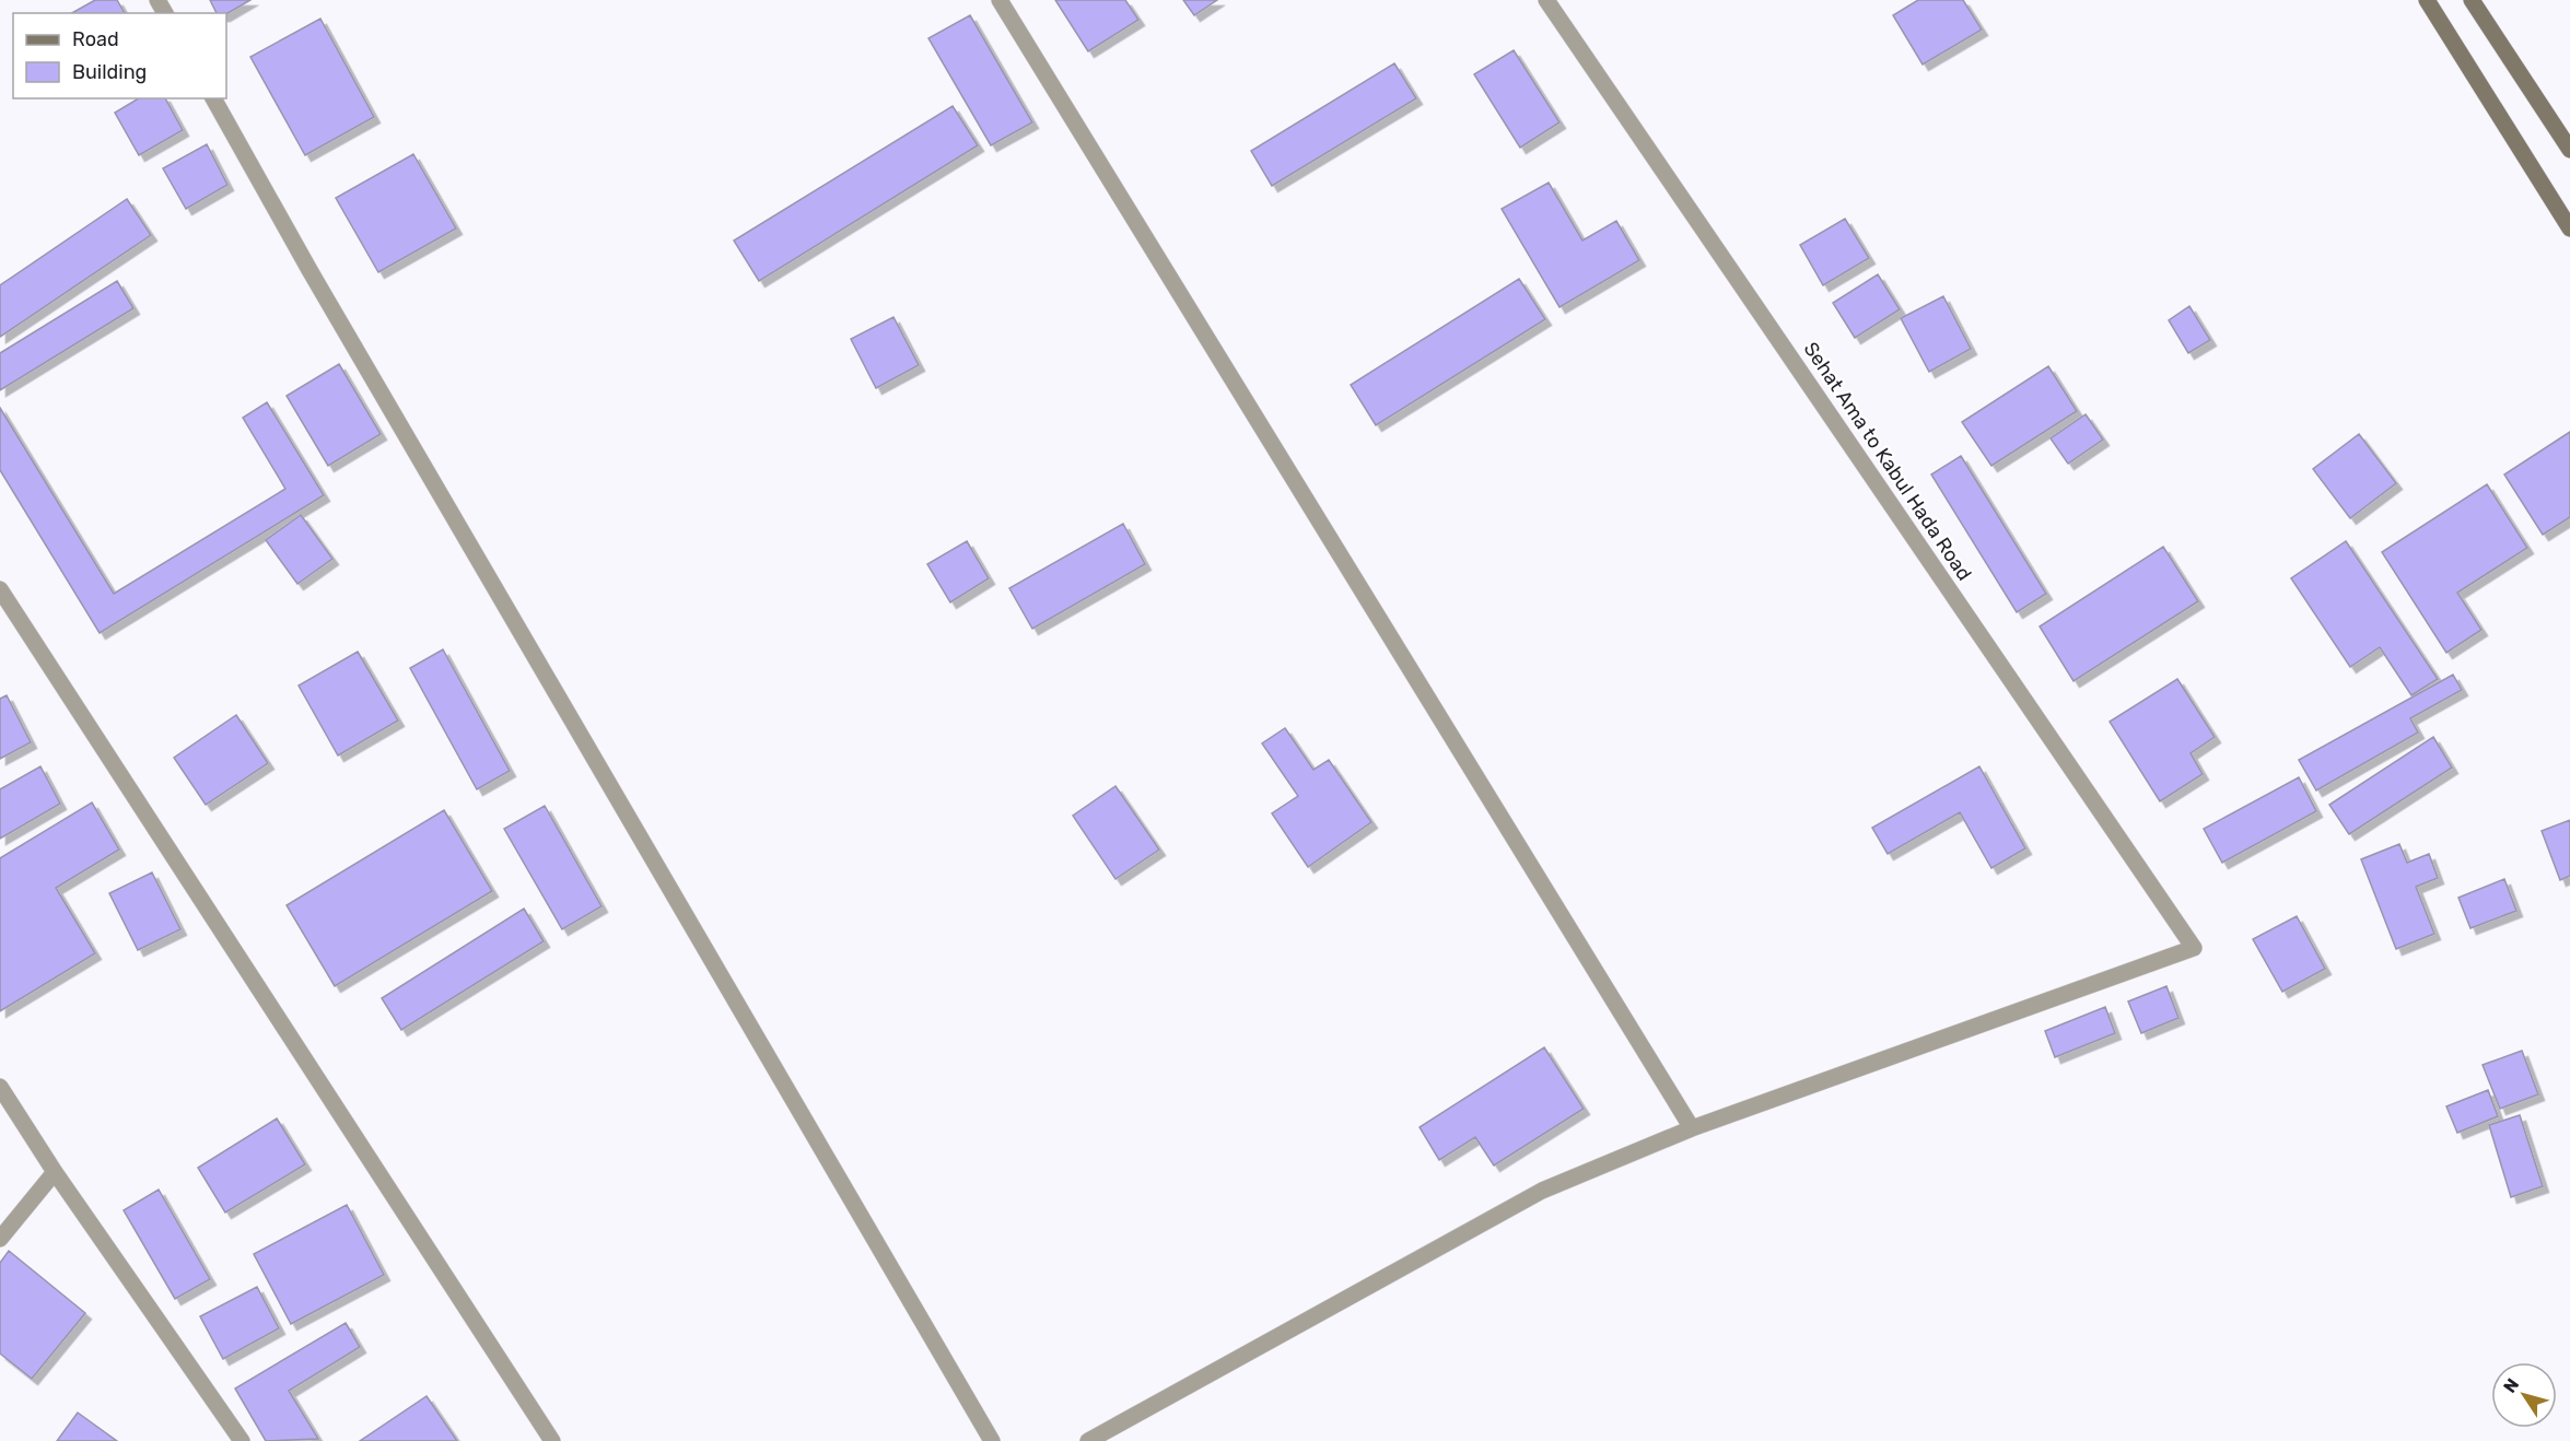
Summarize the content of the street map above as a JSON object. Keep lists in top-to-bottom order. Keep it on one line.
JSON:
{"streets":{"street":["Sehat Ama to Kabul Hada Road"]},"legend":["Road","Building"],"north":"top left"}
